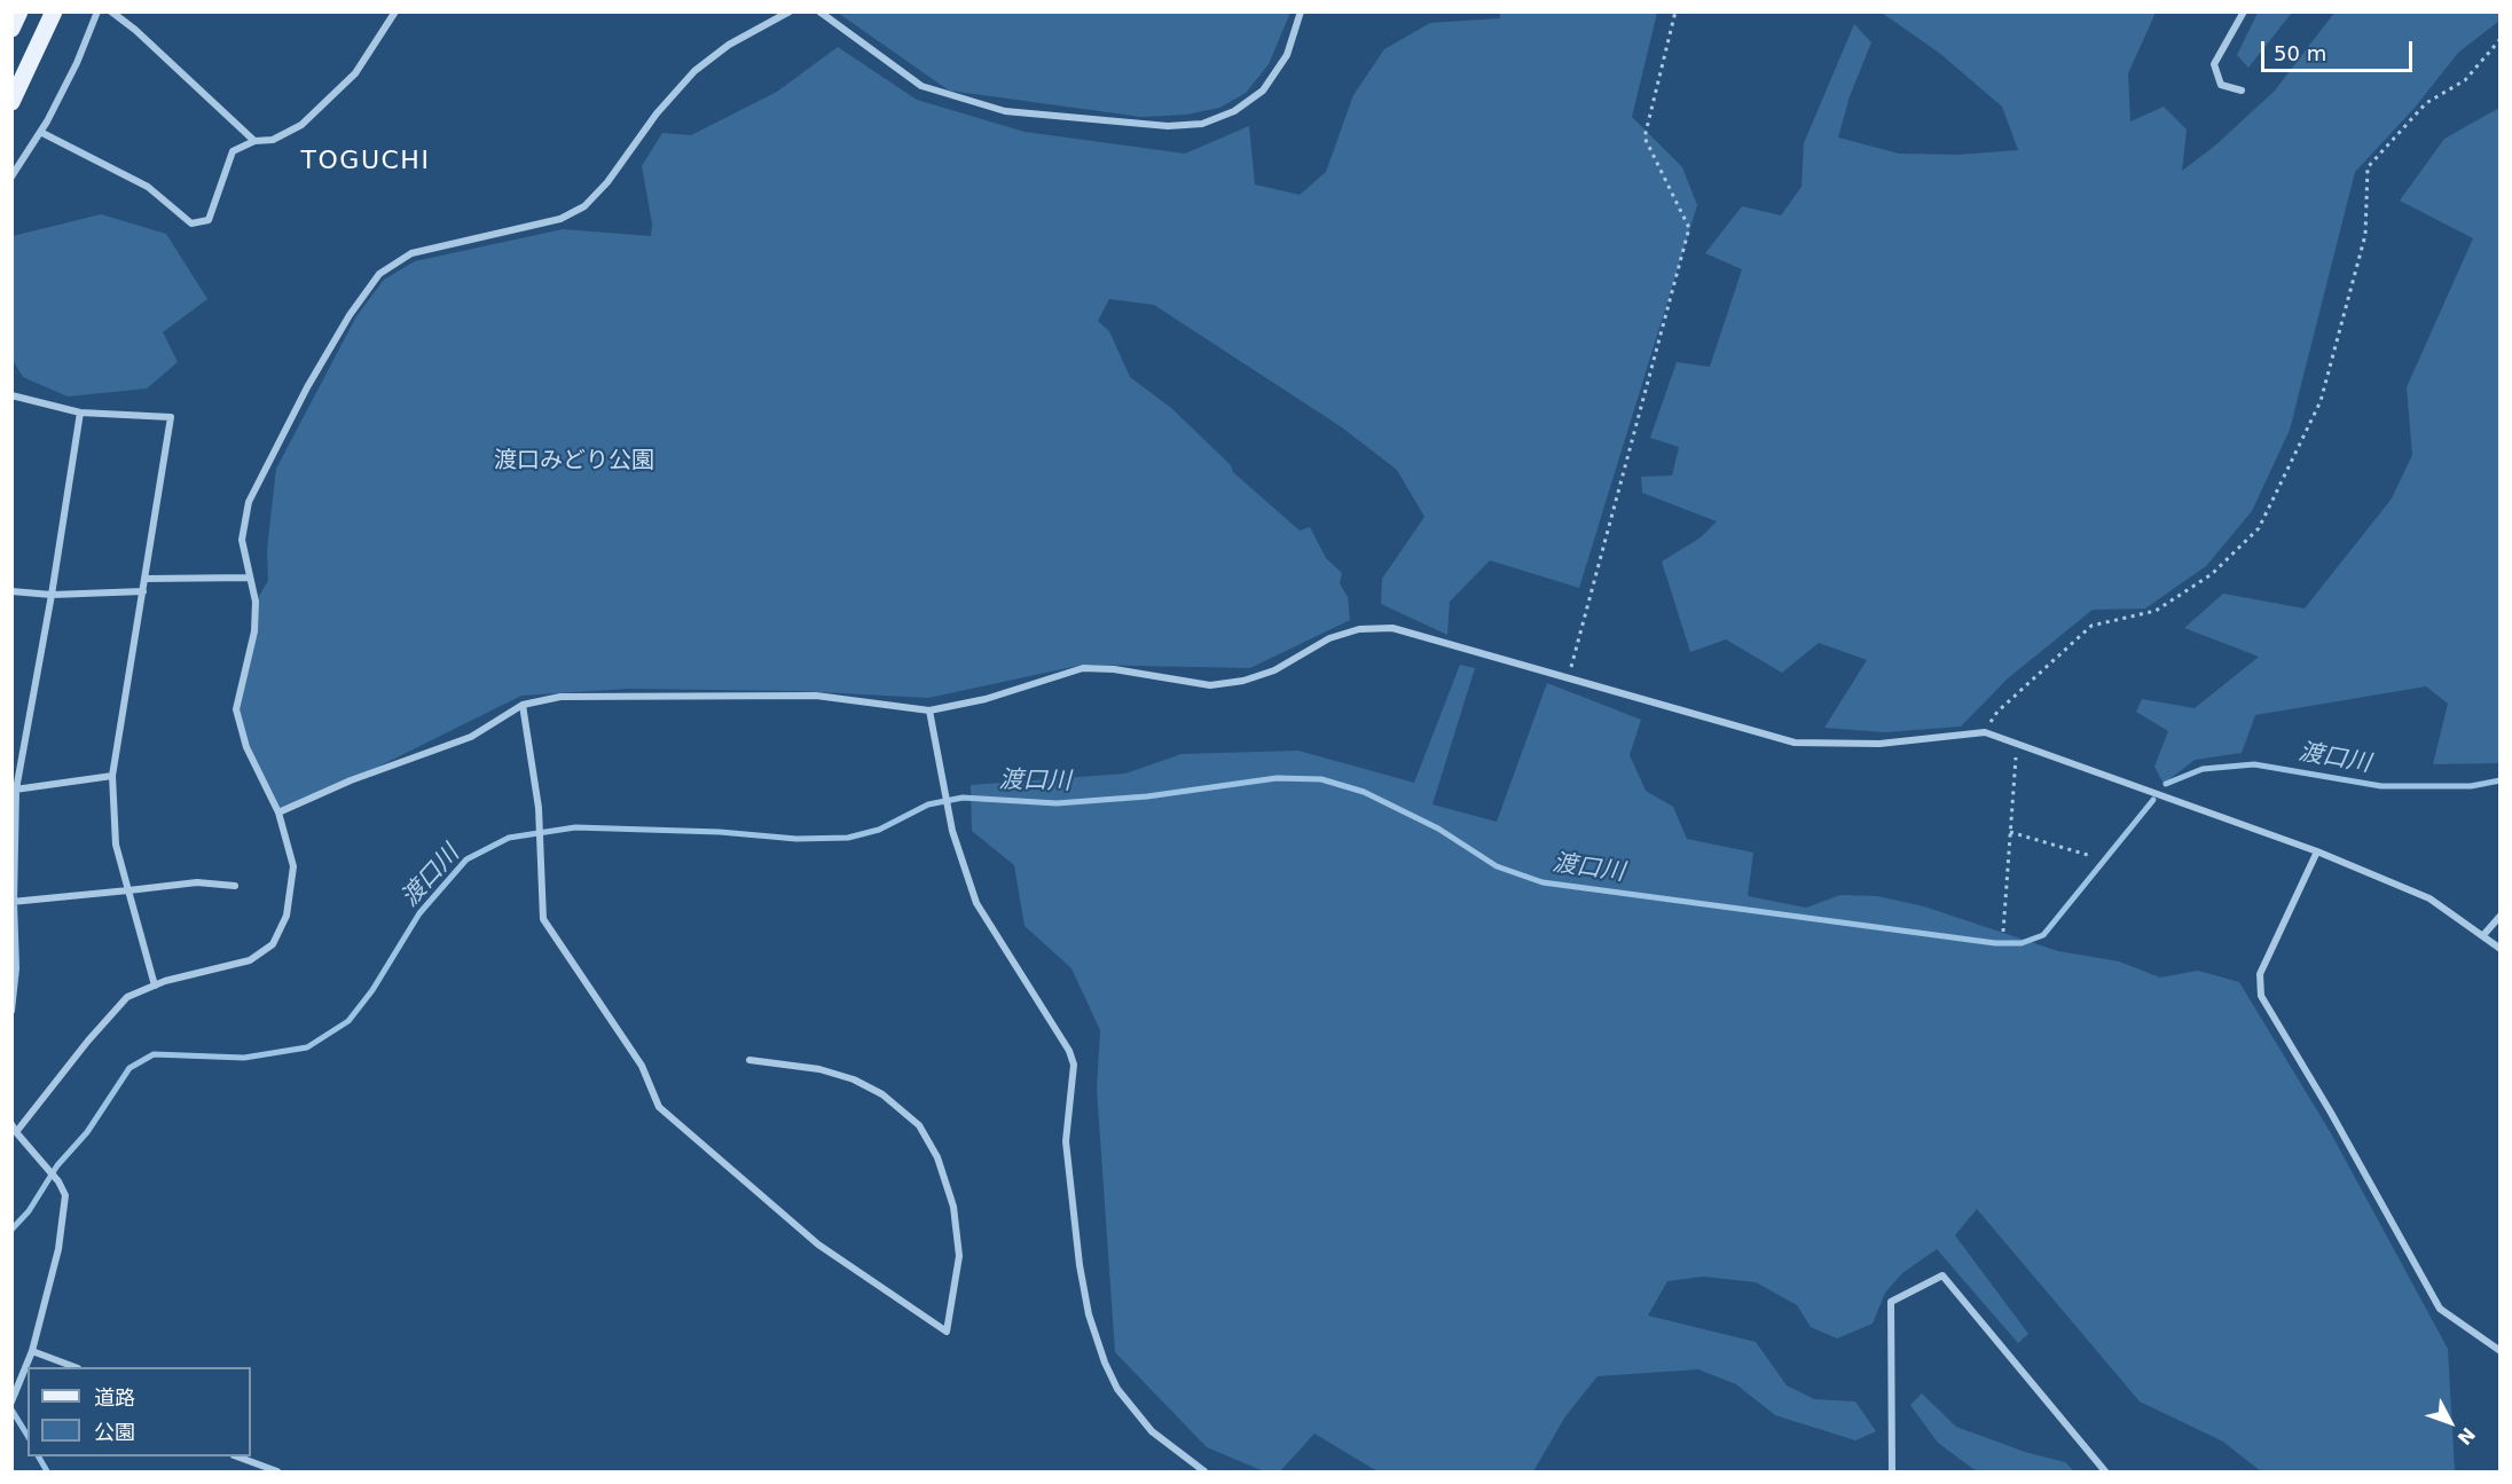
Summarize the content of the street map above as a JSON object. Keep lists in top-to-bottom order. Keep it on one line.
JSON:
{"districts":["TOGUCHI"],"water":["渡口川"],"parks":["渡口みどり公園"],"legend":["道路","公園"],"scale_bar":"50 m","north":"bottom right"}
